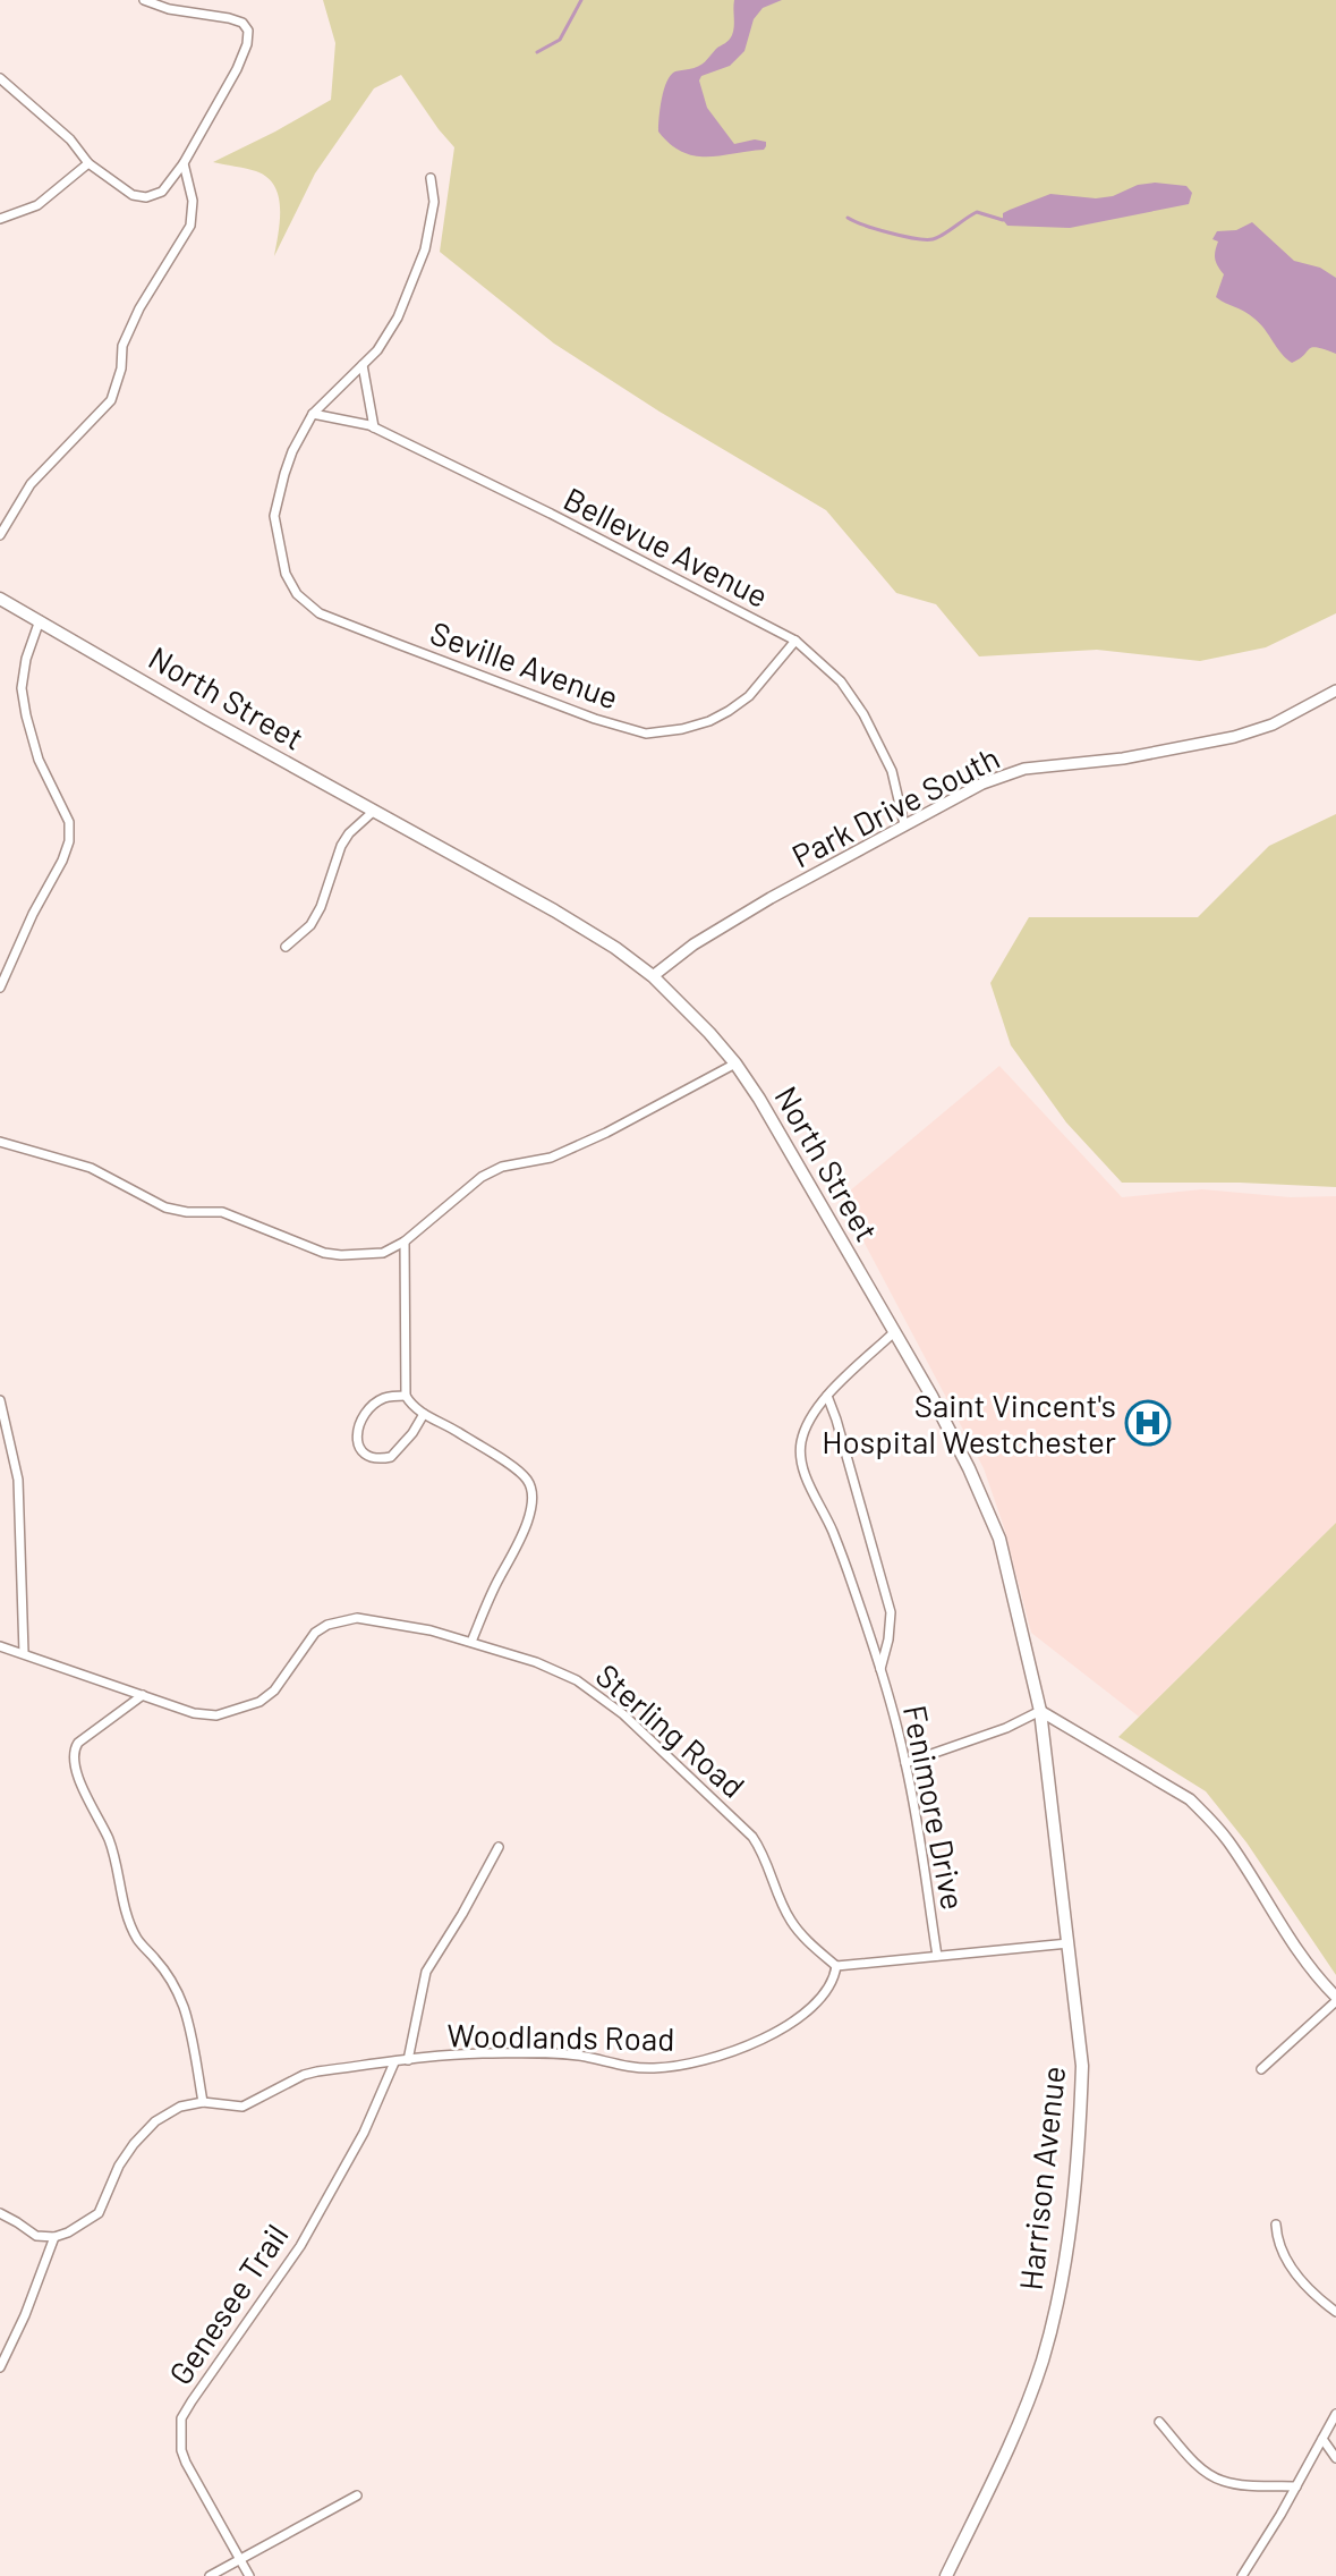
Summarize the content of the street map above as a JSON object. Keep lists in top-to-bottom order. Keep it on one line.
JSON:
{"streets":{"main road":["North Street","Harrison Avenue"],"street":["Bellevue Avenue","Seville Avenue","Park Drive South","Sterling Road","Fenimore Drive","Woodlands Road","Genesee Trail"]},"crossings":[["Bellevue Avenue","Seville Avenue"],["Bellevue Avenue","Park Drive South"],["North Street","Park Drive South"],["North Street","Fenimore Drive"],["North Street","Harrison Avenue"],["Sterling Road","Woodlands Road"],["Woodlands Road","Genesee Trail"]],"places":{"hospital":["Saint Vincent's Hospital Westchester"]}}
